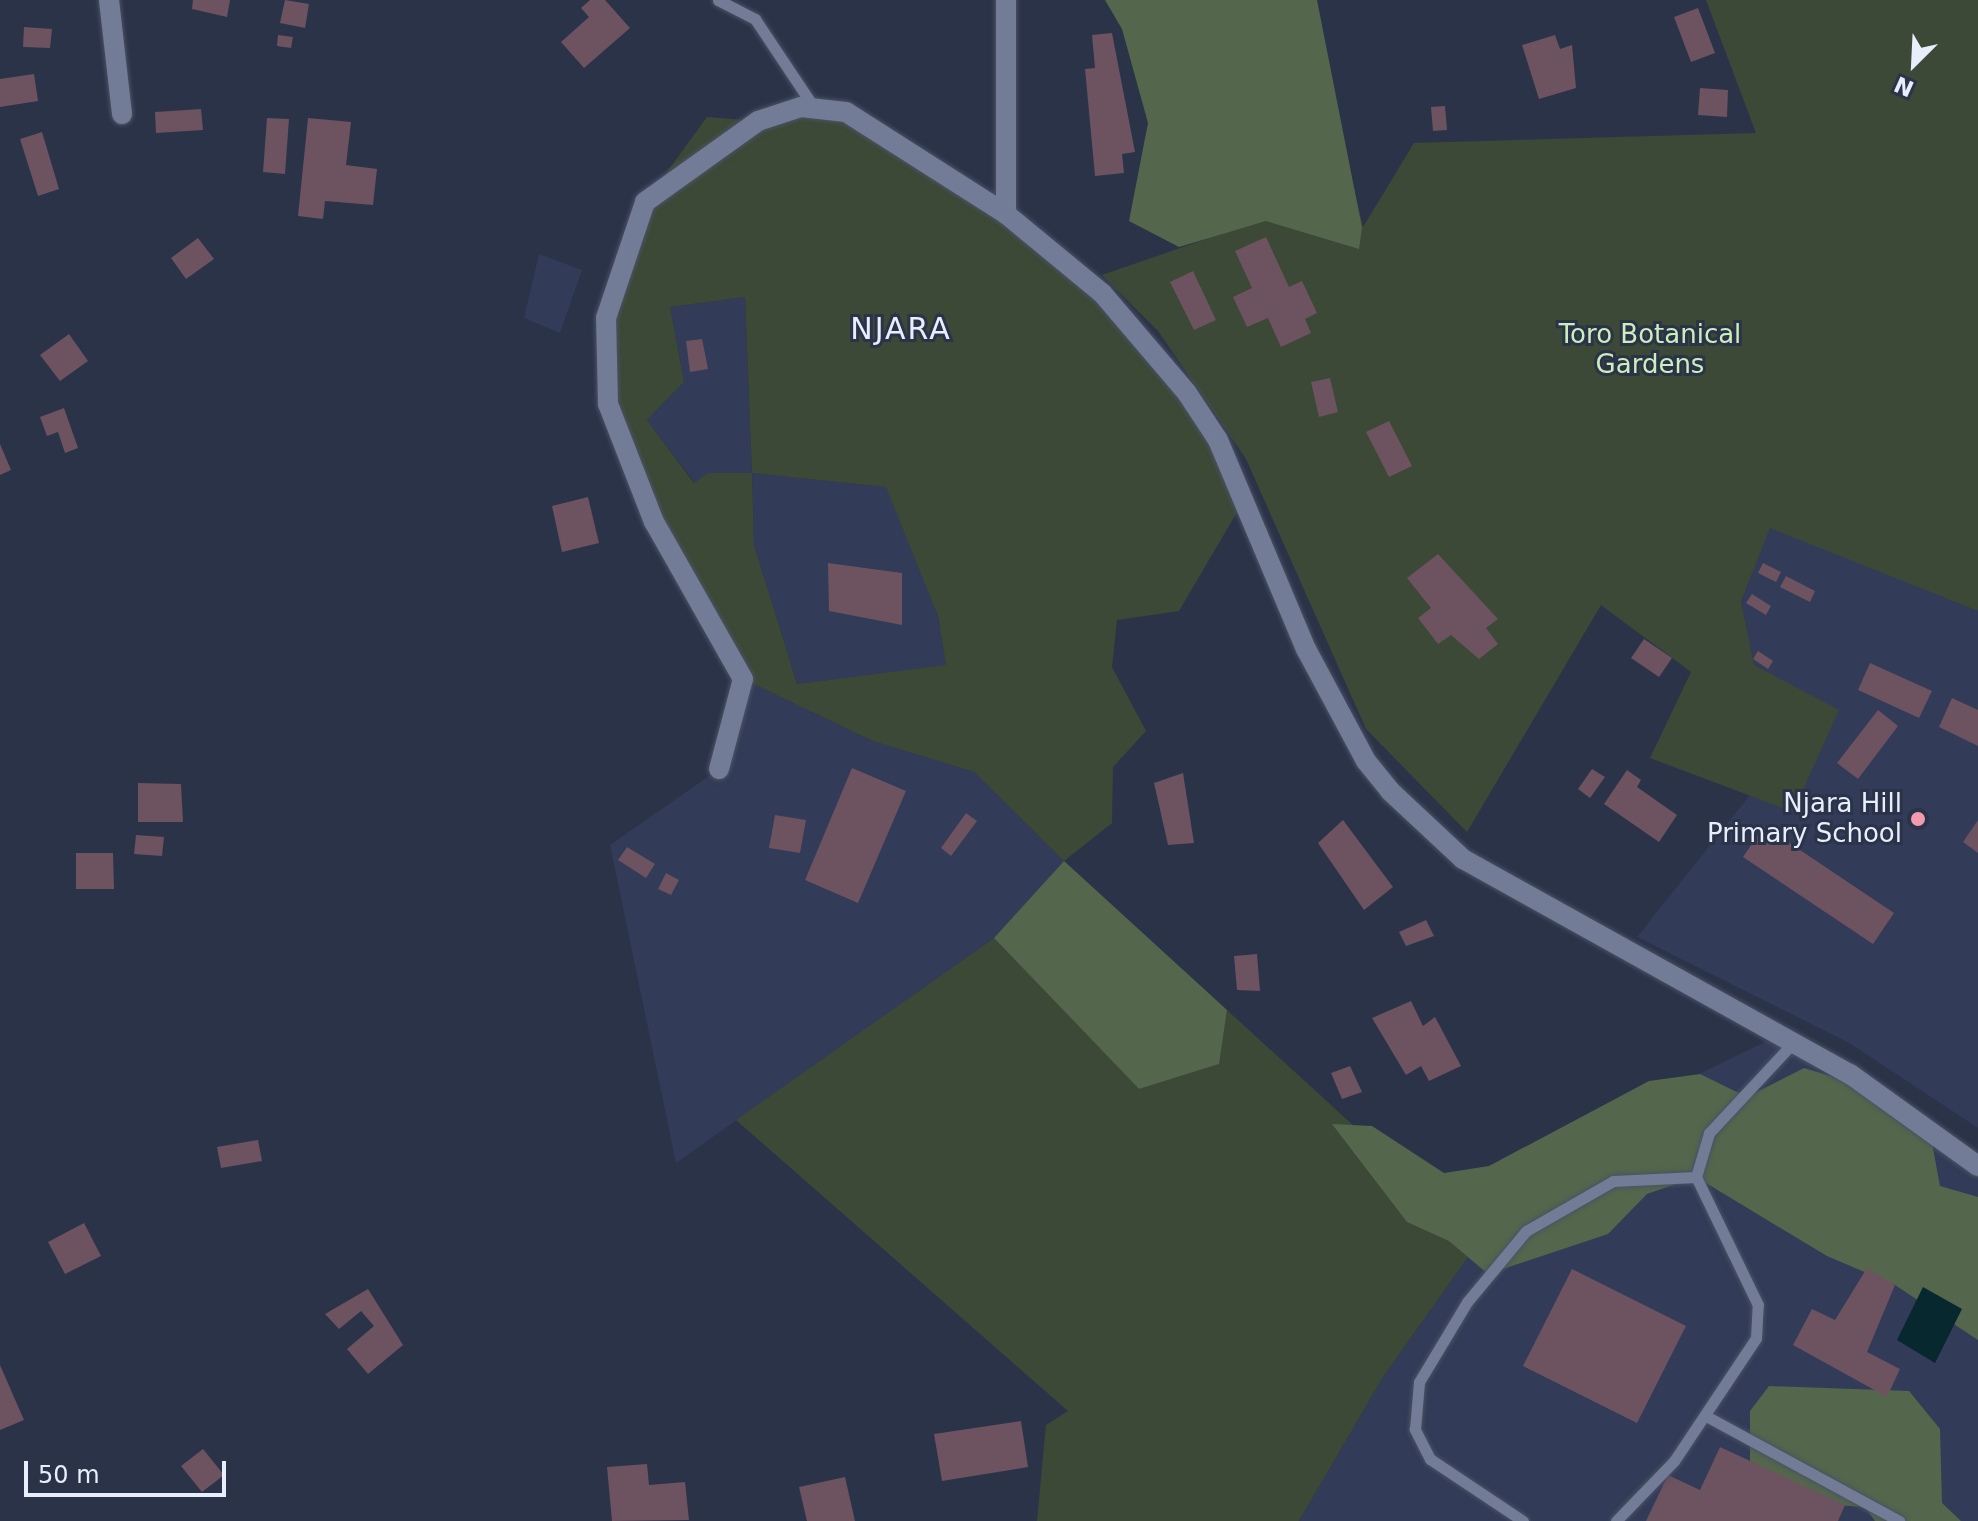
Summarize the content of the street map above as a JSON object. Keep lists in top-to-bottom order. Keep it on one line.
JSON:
{"districts":["NJARA"],"parks":["Toro Botanical Gardens"],"places":["Njara Hill Primary School"],"scale_bar":"50 m","north":"bottom left"}
